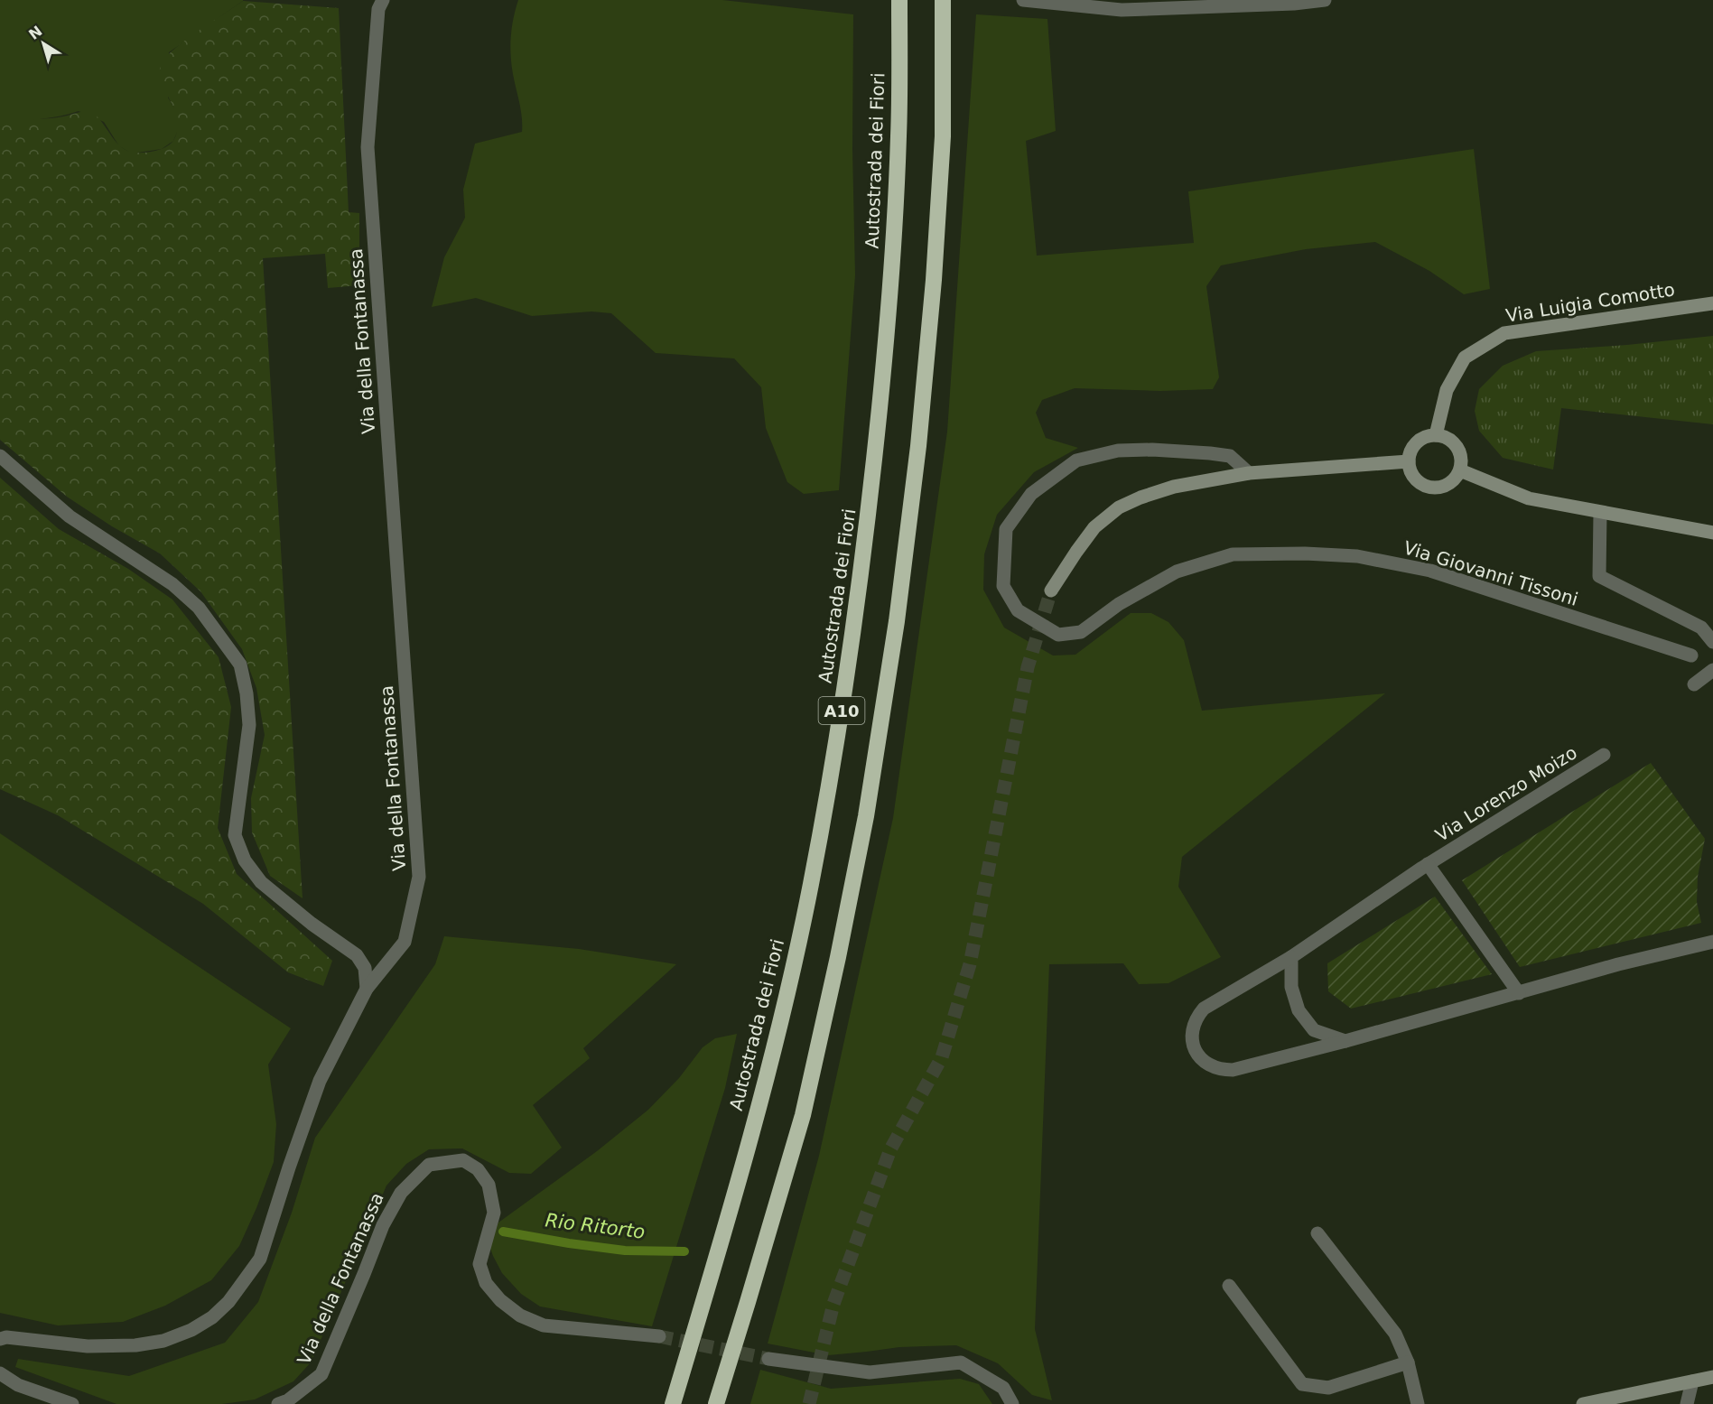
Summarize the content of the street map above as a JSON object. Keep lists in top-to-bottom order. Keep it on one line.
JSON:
{"streets":{"highway":["Autostrada dei Fiori","A10"],"street":["Via Luigia Comotto","Via della Fontanassa","Via Giovanni Tissoni","Via Lorenzo Moizo"]},"water":["Rio Ritorto"],"north":"top left"}
